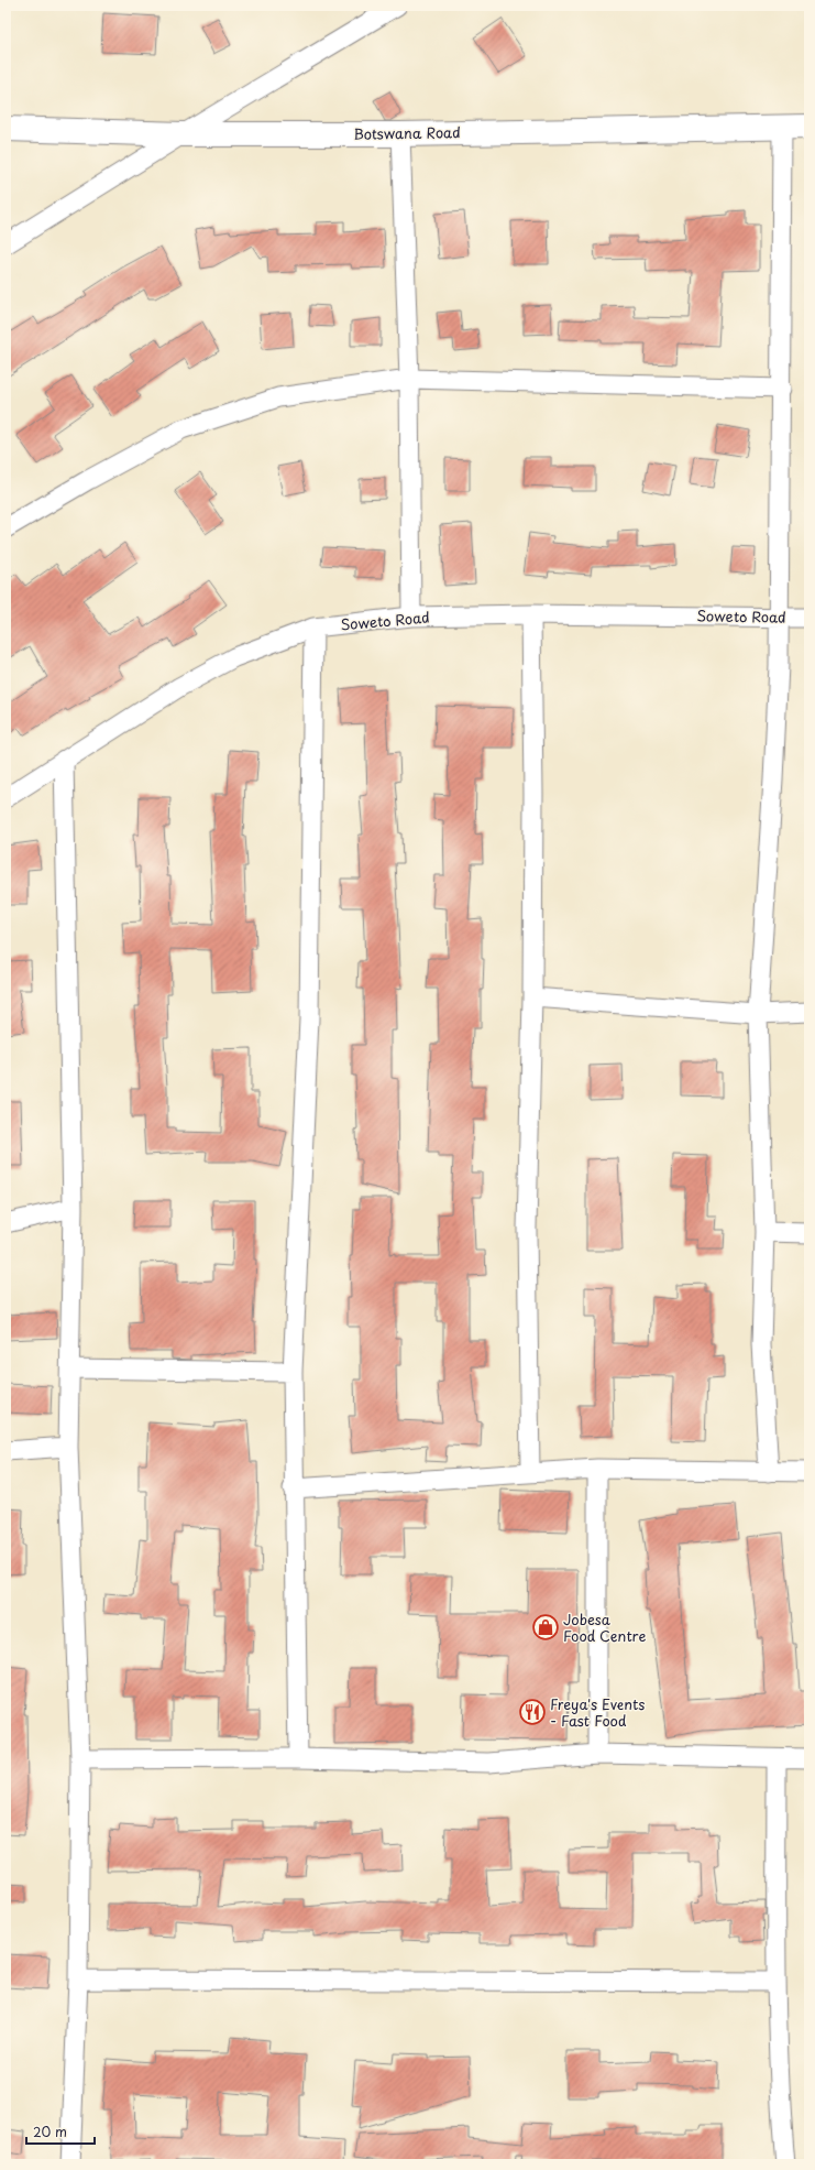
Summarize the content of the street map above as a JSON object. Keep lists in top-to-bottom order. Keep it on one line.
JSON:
{"streets":{"street":["Botswana Road","Soweto Road"]},"places":{"shop":["Jobesa Food Centre"],"restaurant":["Freya's Events - Fast Food"]},"scale_bar":"20 m"}
